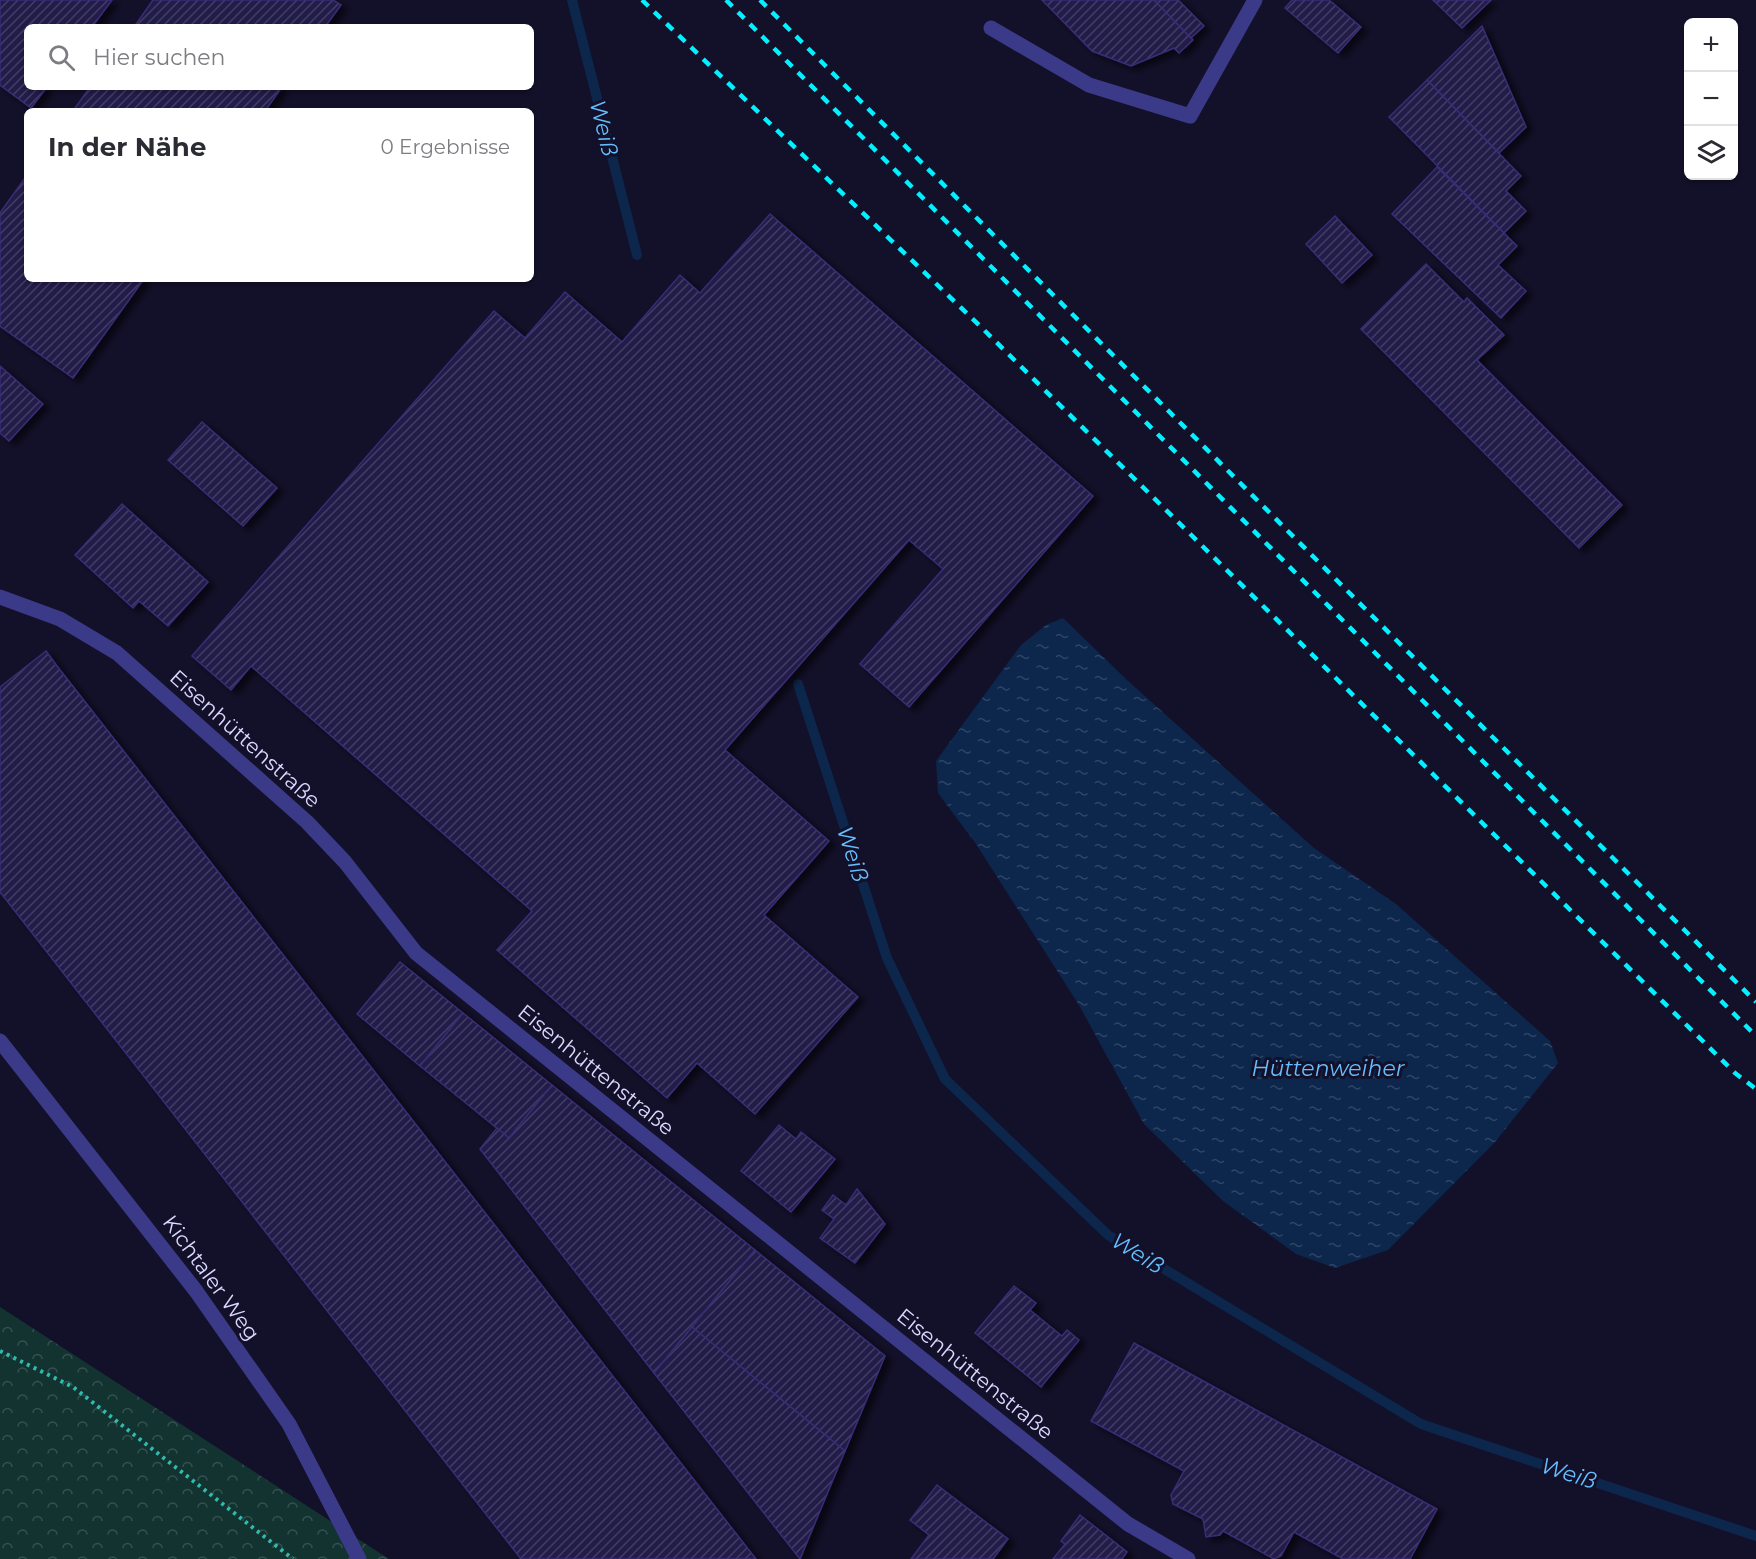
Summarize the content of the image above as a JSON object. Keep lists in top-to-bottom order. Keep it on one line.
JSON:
{"streets":{"street":["Eisenhüttenstraße","Kichtaler Weg"]},"water":["Weiß","Hüttenweiher"],"page":{"map_buttons":["+","−"],"search":"Hier suchen","heading":["In der Nähe","0 Ergebnisse"]}}
